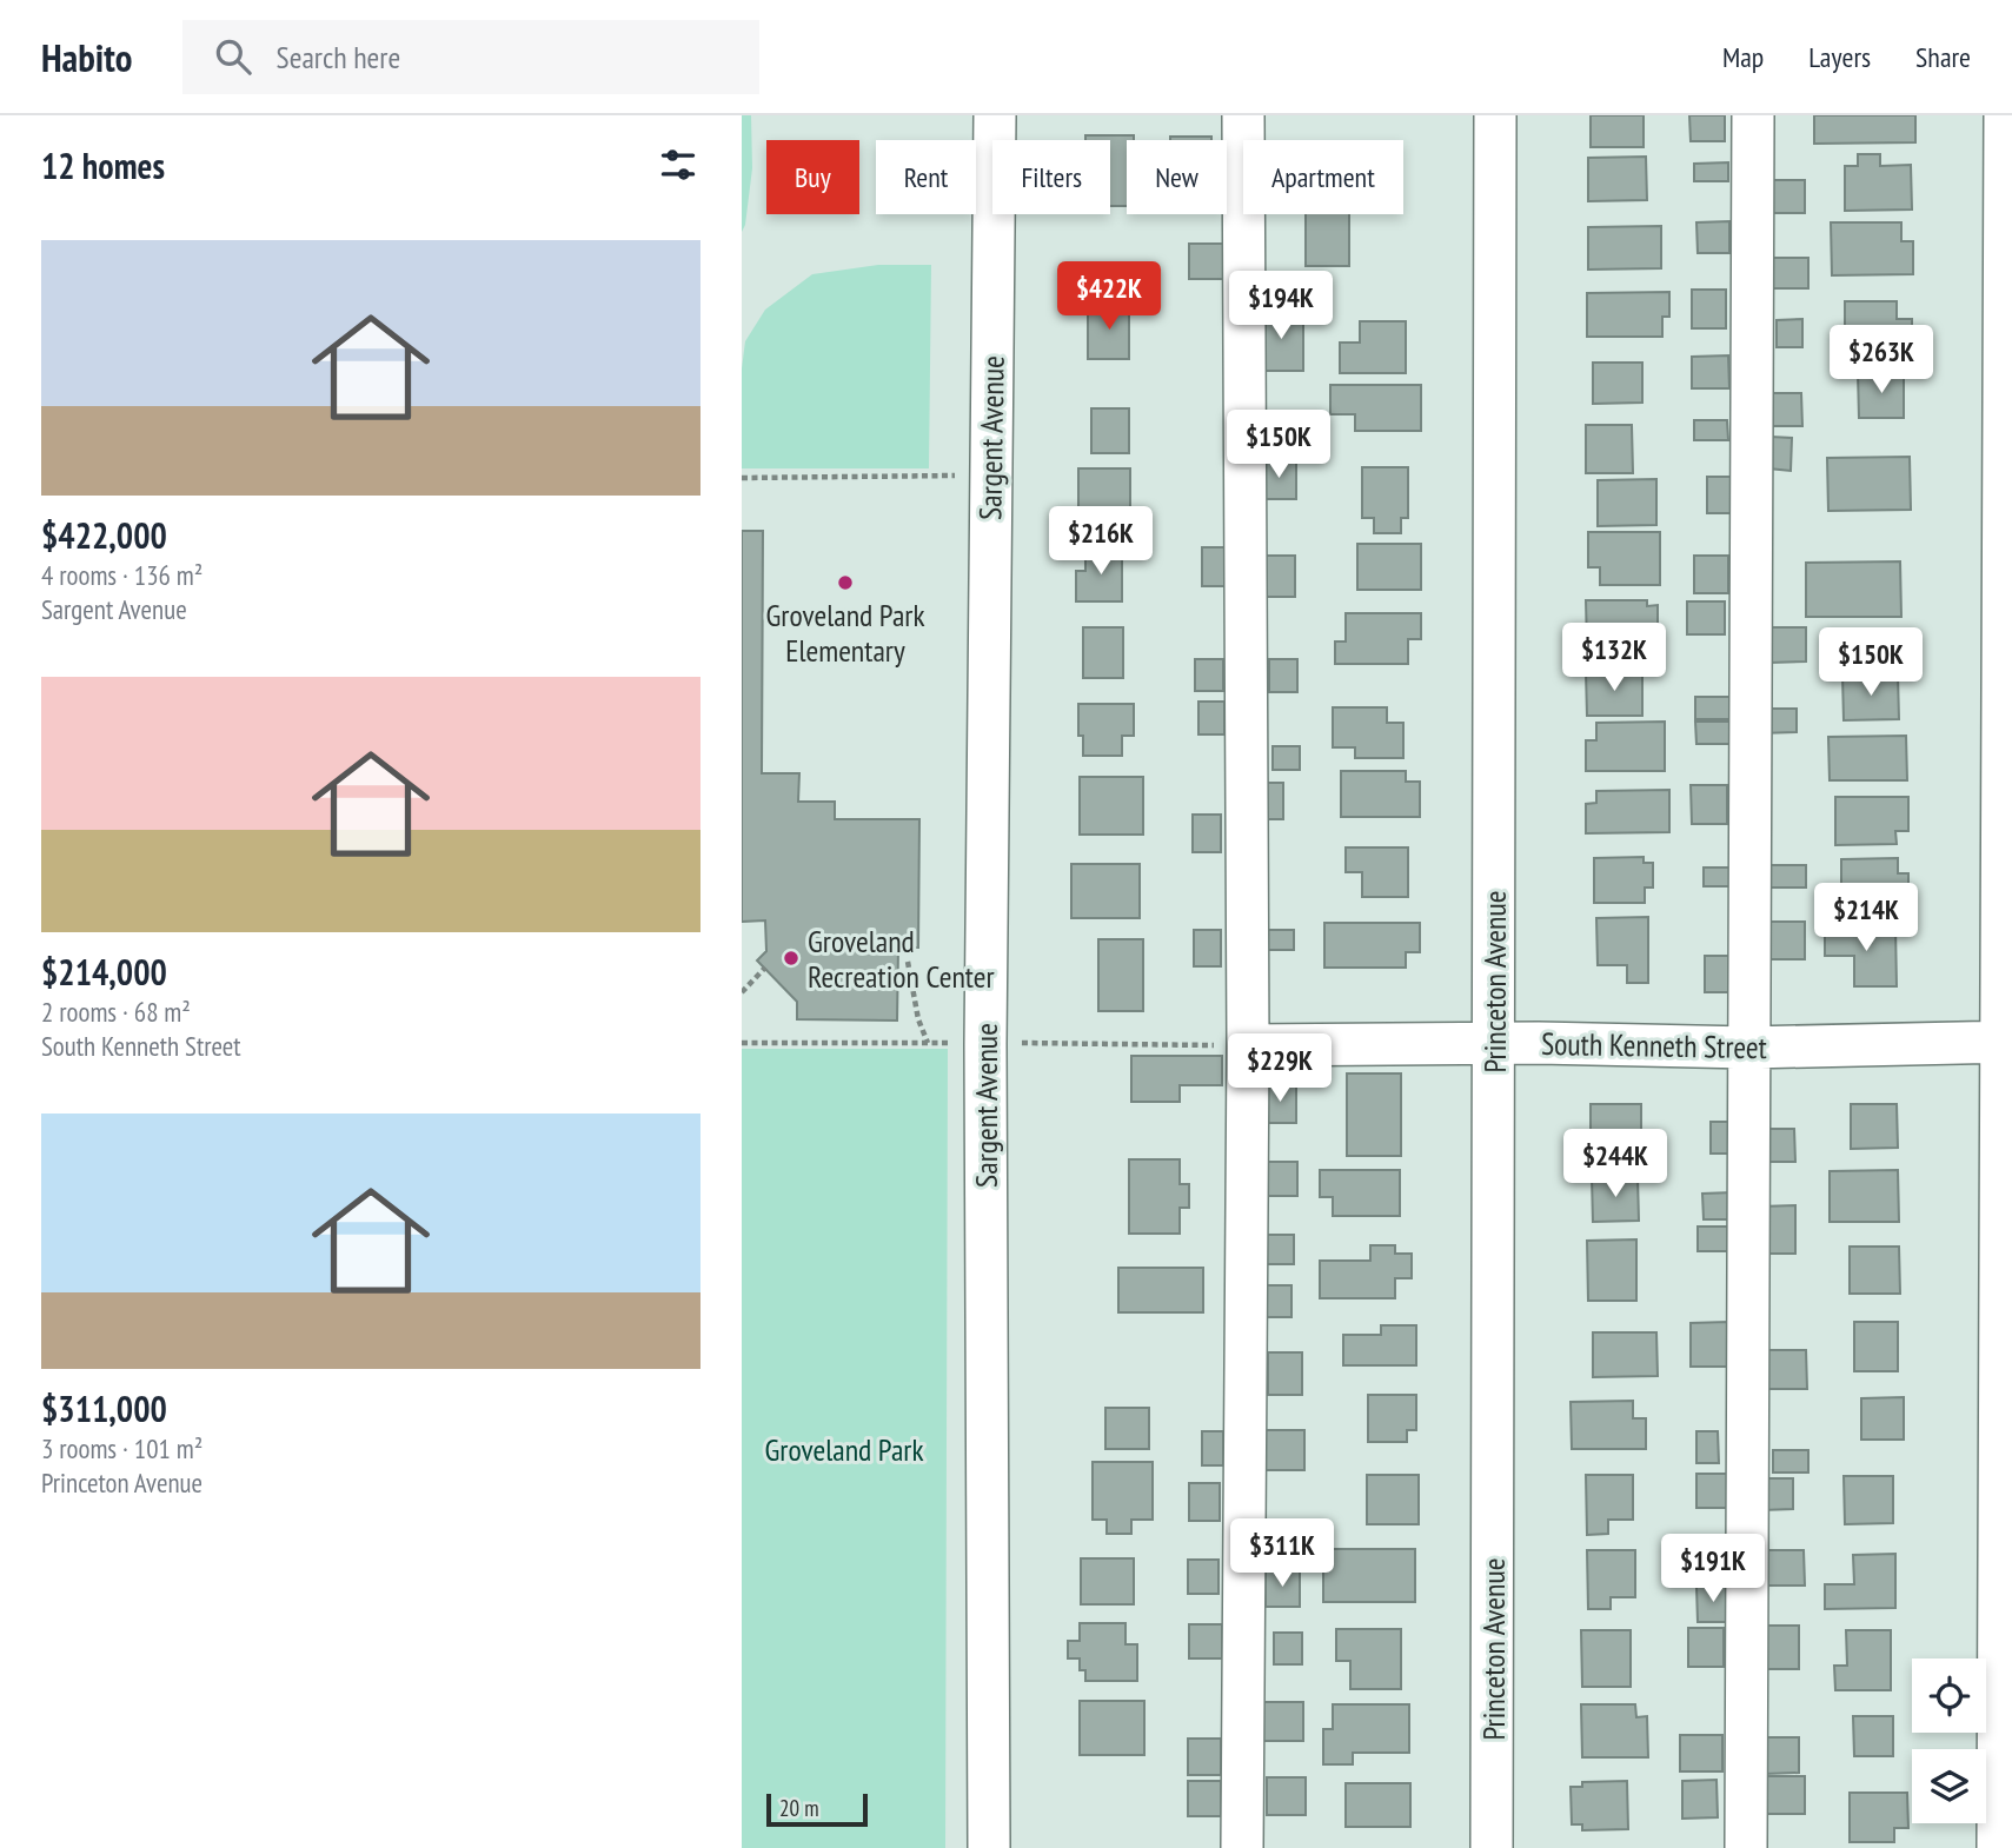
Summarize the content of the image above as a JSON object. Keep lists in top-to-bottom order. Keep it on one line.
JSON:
{"streets":{"street":["Sargent Avenue","Princeton Avenue","South Kenneth Street"]},"crossings":[["Princeton Avenue","South Kenneth Street"]],"parks":["Groveland Park"],"places":["Groveland Park Elementary","Groveland Recreation Center"],"scale_bar":"20 m","page":{"header":"Habito","search":"Search here","nav":["Map","Layers","Share"],"heading":"12 homes","chip":["Buy","Rent","Filters","New","Apartment"],"list":[{"name":"$422,000","note":"4 rooms · 136 m² · Sargent Avenue"},{"name":"$214,000","note":"2 rooms · 68 m² · South Kenneth Street"},{"name":"$311,000","note":"3 rooms · 101 m² · Princeton Avenue"}],"price":["$422K","$194K","$263K","$150K","$216K","$132K","$150K","$214K","$229K","$244K","$311K","$191K"],"scale":"20 m"}}
